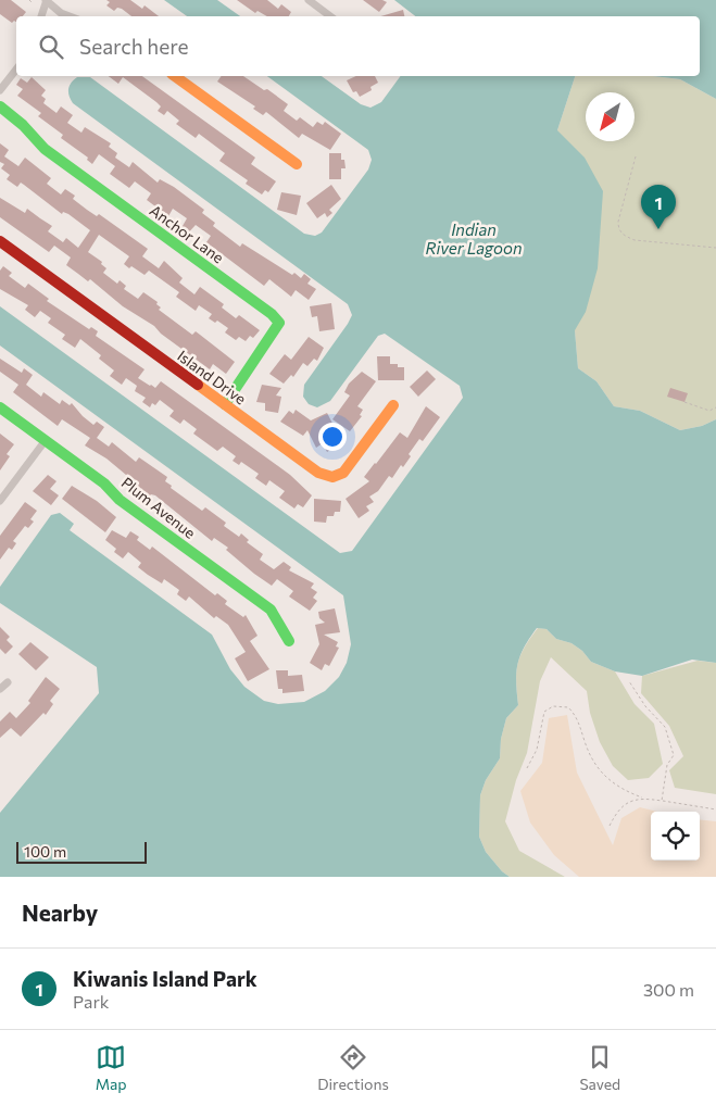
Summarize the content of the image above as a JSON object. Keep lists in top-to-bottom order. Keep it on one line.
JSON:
{"streets":{"street":["Anchor Lane","Island Drive","Plum Avenue"]},"crossings":[["Anchor Lane","Island Drive"]],"water":["Indian River Lagoon"],"scale_bar":"100 m","north":"bottom left","page":{"search":"Search here","pins":"1","scale":"100 m","heading":"Nearby","list":[{"mark":"1","name":"Kiwanis Island Park","note":"Park","value":"300 m"}],"nav":["Map","Directions","Saved"]}}
